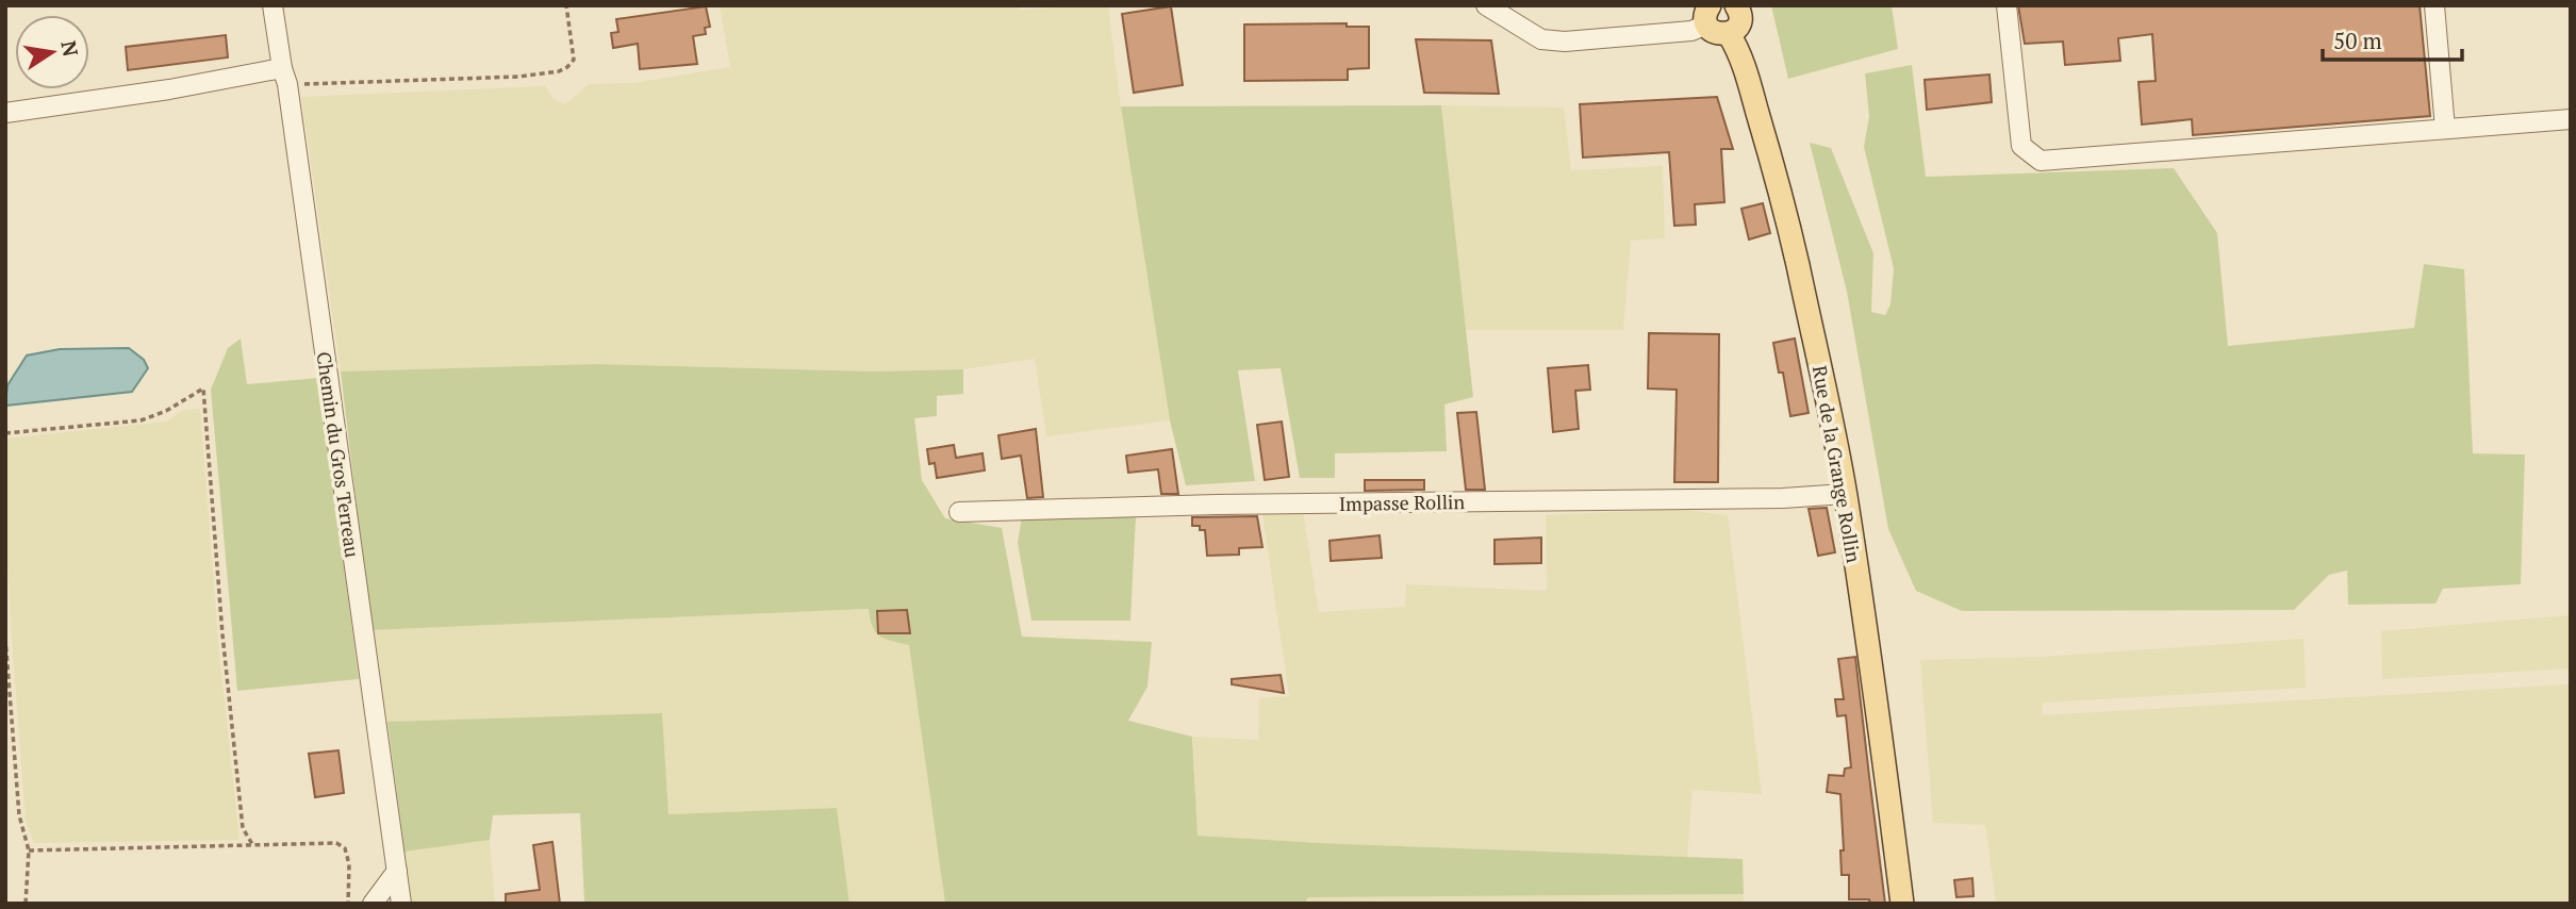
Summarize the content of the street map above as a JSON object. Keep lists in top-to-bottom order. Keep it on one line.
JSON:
{"streets":{"main road":["Rue de la Grange Rollin"],"street":["Chemin du Gros Terreau","Impasse Rollin"]},"crossings":[["Rue de la Grange Rollin","Impasse Rollin"]],"scale_bar":"50 m","north":"right"}
